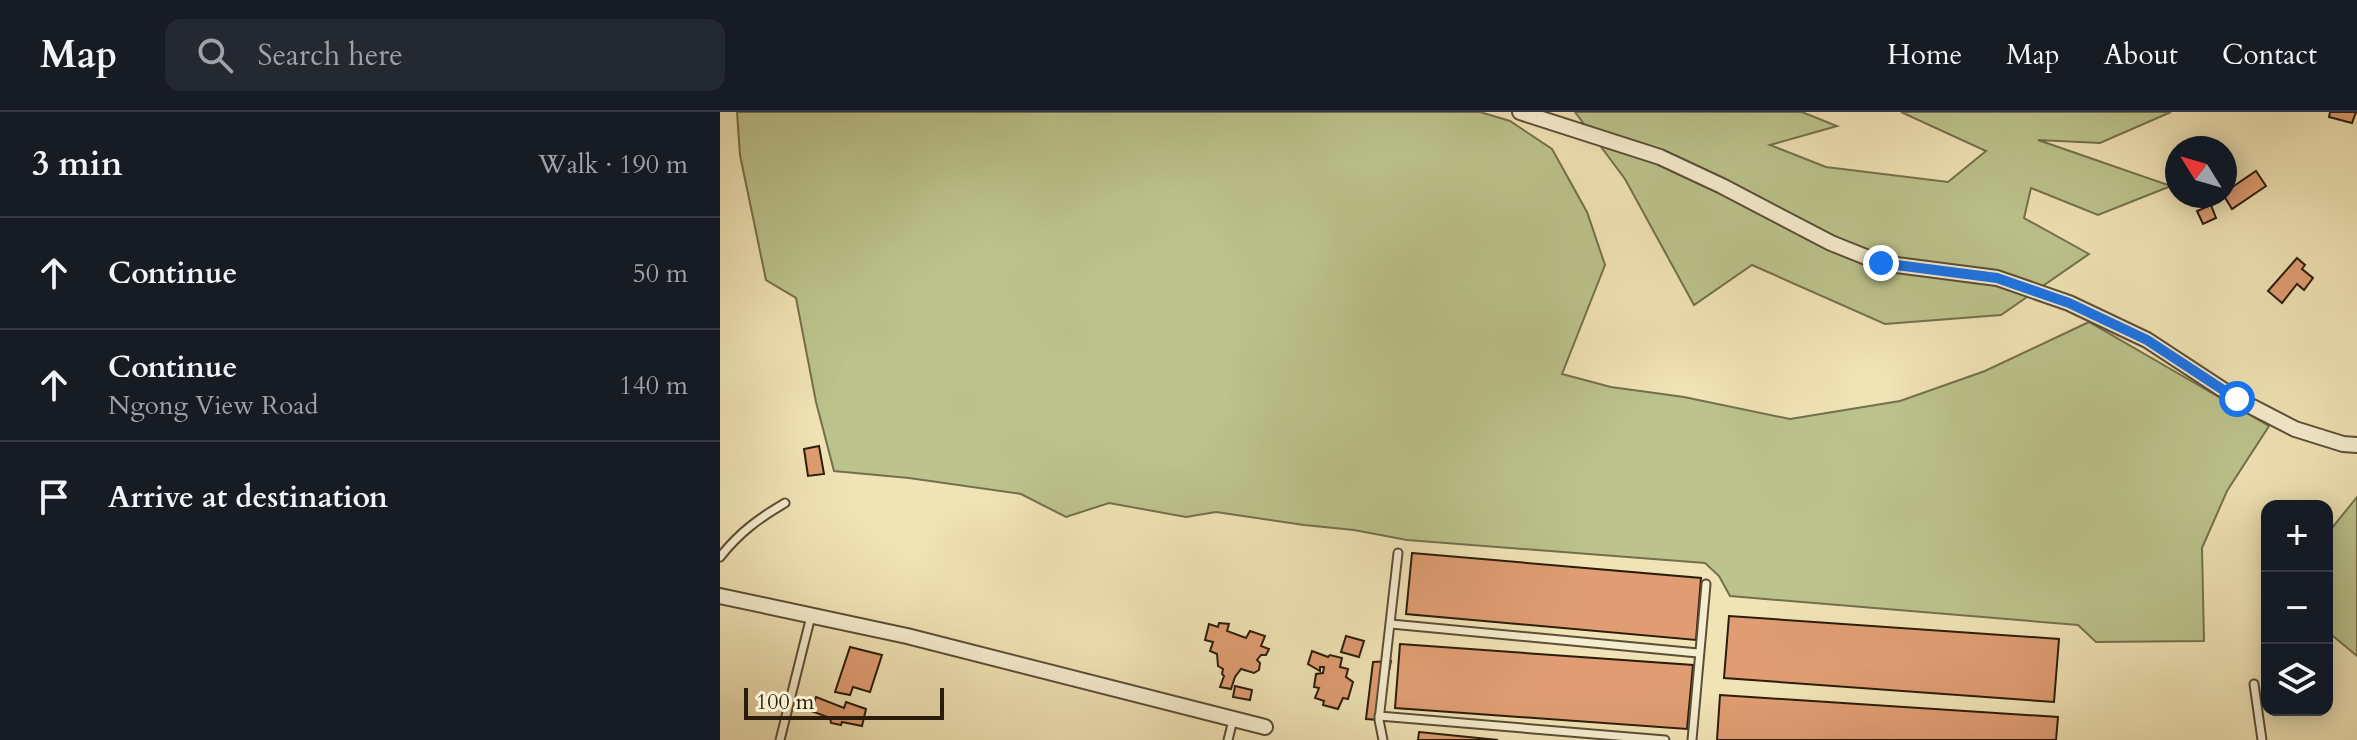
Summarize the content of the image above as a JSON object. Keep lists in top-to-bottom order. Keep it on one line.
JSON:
{"scale_bar":"100 m","north":"top left","page":{"header":"Map","search":"Search here","nav":["Home","Map","About","Contact"],"heading":["3 min","Walk · 190 m"],"list":[["Continue","50 m"],["Continue","Ngong View Road","140 m"],"Arrive at destination"],"map_buttons":["+","−"],"scale":"100 m"}}
